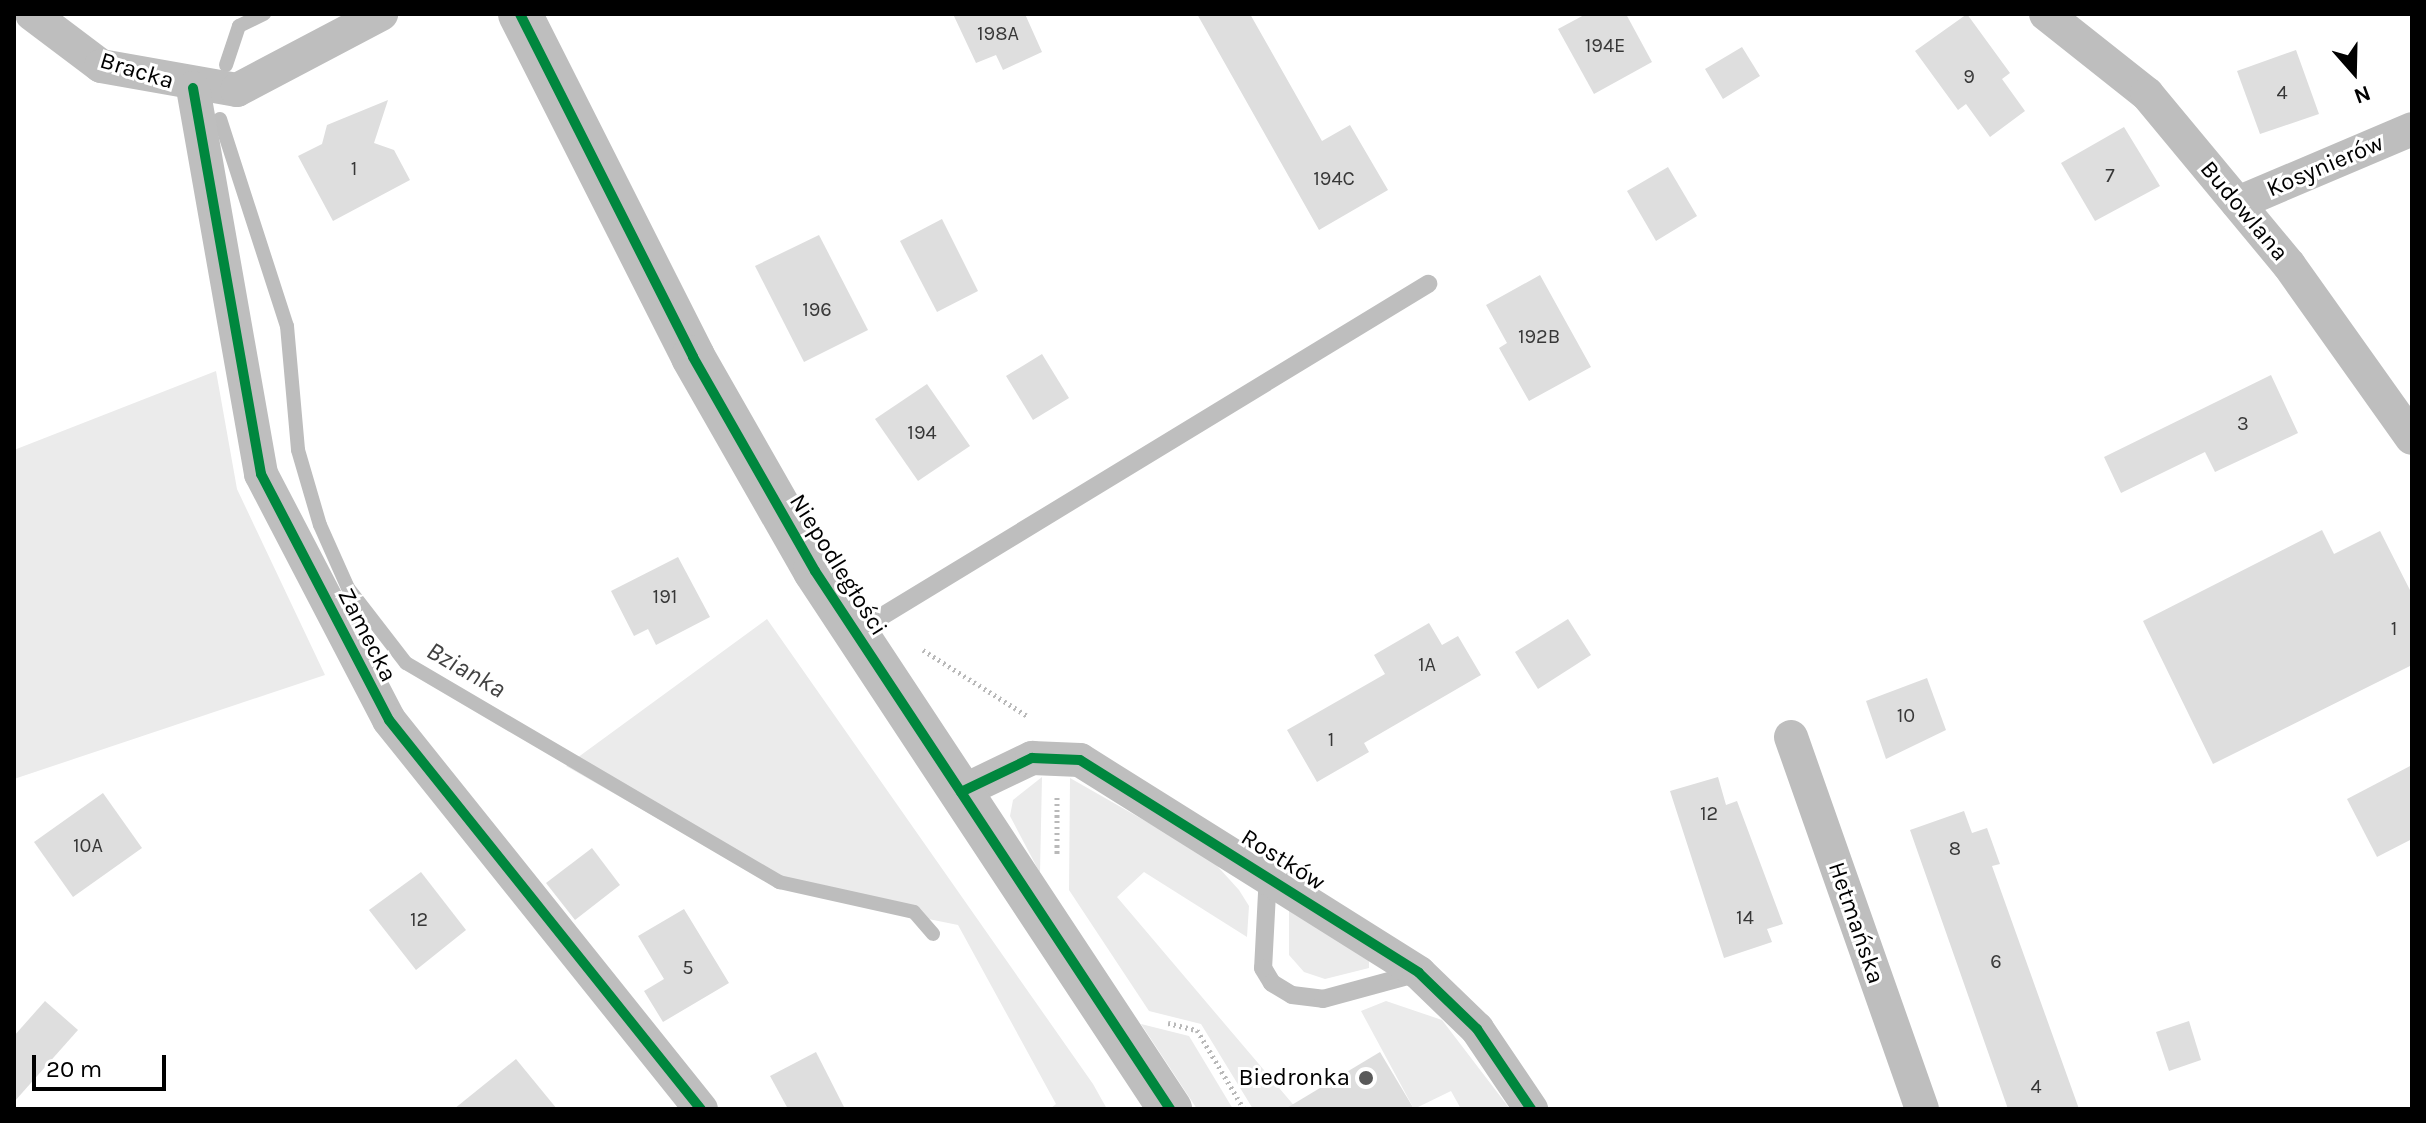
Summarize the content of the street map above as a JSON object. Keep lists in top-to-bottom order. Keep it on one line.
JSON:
{"streets":{"street":["Bracka","Kosynierów","Budowlana","Niepodległości","Zamecka","Rostków","Hetmańska"]},"crossings":[["Bracka","Zamecka"],["Kosynierów","Budowlana"],["Niepodległości","Rostków"]],"water":["Bzianka"],"places":["Biedronka"],"house_numbers":["198A","194E","9","4","1","7","194C","196","192B","3","194","191","1","1A","10","1","12","10A","8","14","12","6","5","4"],"scale_bar":"20 m","north":"bottom"}
